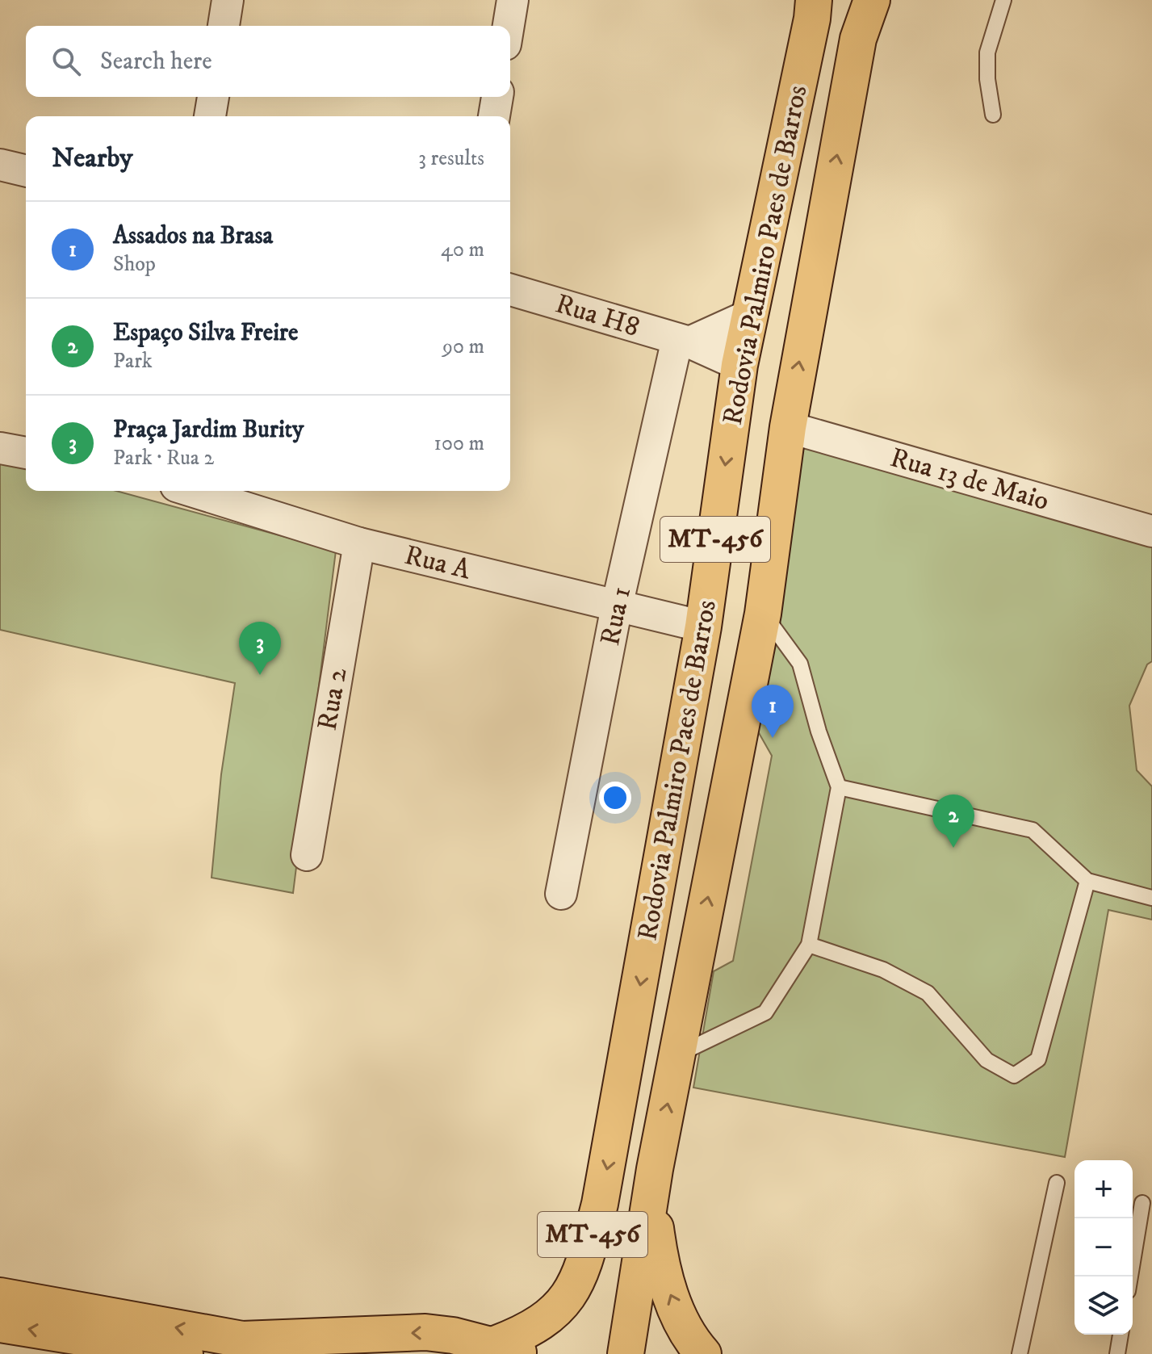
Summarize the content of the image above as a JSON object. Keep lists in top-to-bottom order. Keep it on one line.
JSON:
{"streets":{"main road":["Rodovia Palmiro Paes de Barros","MT-456"],"street":["Rua H8","Rua 13 de Maio","Rua A","Rua 1","Rua 2"]},"crossings":[["Rodovia Palmiro Paes de Barros","Rua H8"],["Rodovia Palmiro Paes de Barros","Rua 13 de Maio"],["Rodovia Palmiro Paes de Barros","MT-456"],["Rodovia Palmiro Paes de Barros","Rua A"],["Rua H8","Rua 1"],["Rua A","Rua 1"],["Rua A","Rua 2"]],"page":{"search":"Search here","heading":["Nearby","3 results"],"list":[{"mark":"1","name":"Assados na Brasa","note":"Shop","value":"40 m"},{"mark":"2","name":"Espaço Silva Freire","note":"Park","value":"90 m"},{"mark":"3","name":"Praça Jardim Burity","note":"Park · Rua 2","value":"100 m"}],"pins":["3","1","2"],"map_buttons":["+","−"]}}
